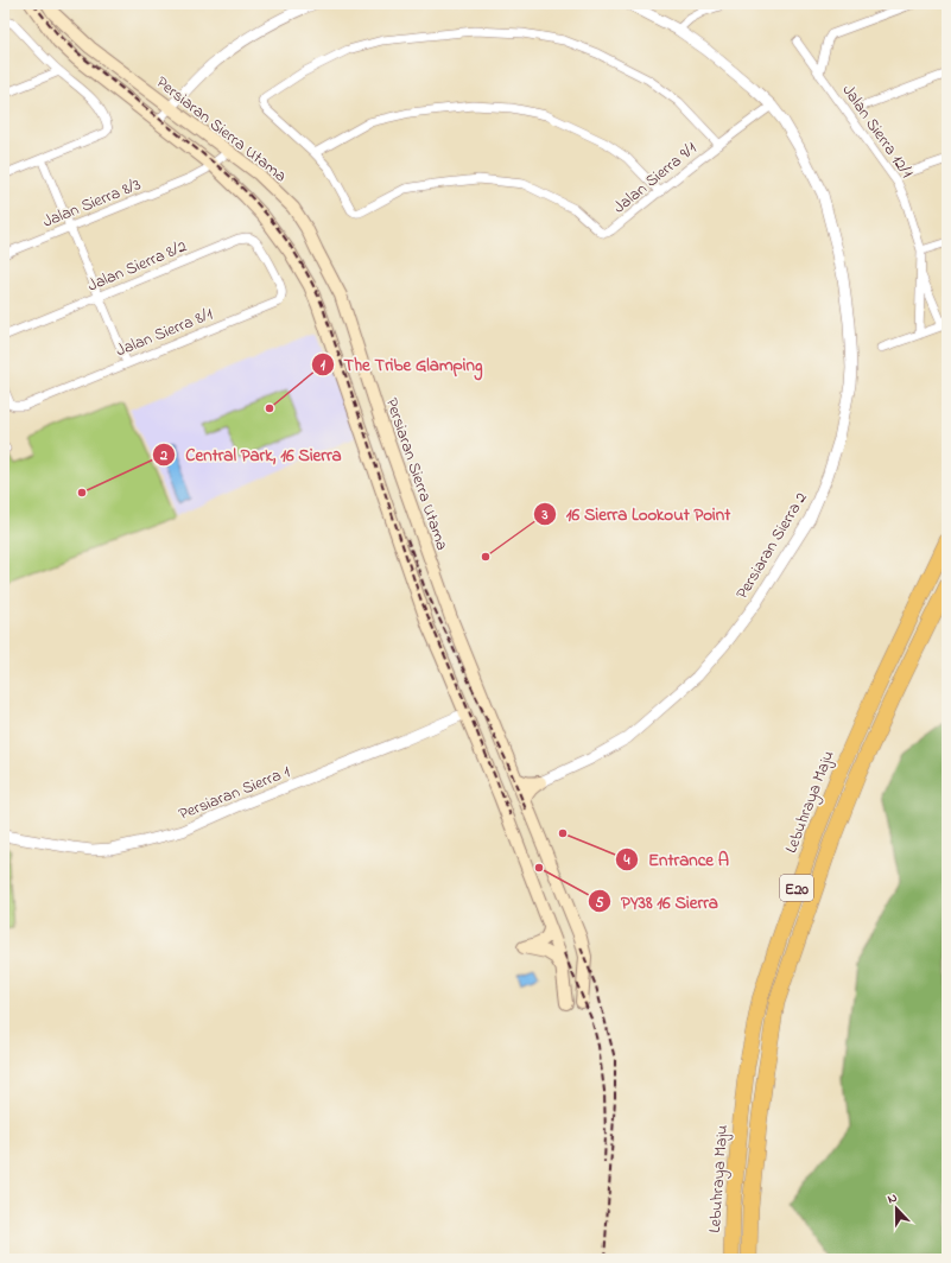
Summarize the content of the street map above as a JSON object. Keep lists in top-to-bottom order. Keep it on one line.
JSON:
{"streets":{"highway":["Lebuhraya Maju","E20"],"main road":["Persiaran Sierra Utama"],"street":["Jalan Sierra 12/1","Jalan Sierra 9/1","Jalan Sierra 8/3","Jalan Sierra 8/2","Jalan Sierra 8/1","Persiaran Sierra 2","Persiaran Sierra 1"]},"crossings":[["Persiaran Sierra Utama","Jalan Sierra 8/3"],["Persiaran Sierra Utama","Persiaran Sierra 1"],["Jalan Sierra 9/1","Persiaran Sierra 2"],["Jalan Sierra 8/2","Jalan Sierra 8/1"]],"places":["The Tribe Glamping","Central Park, 16 Sierra","16 Sierra Lookout Point","Entrance A","PY38 16 Sierra"],"north":"top"}
